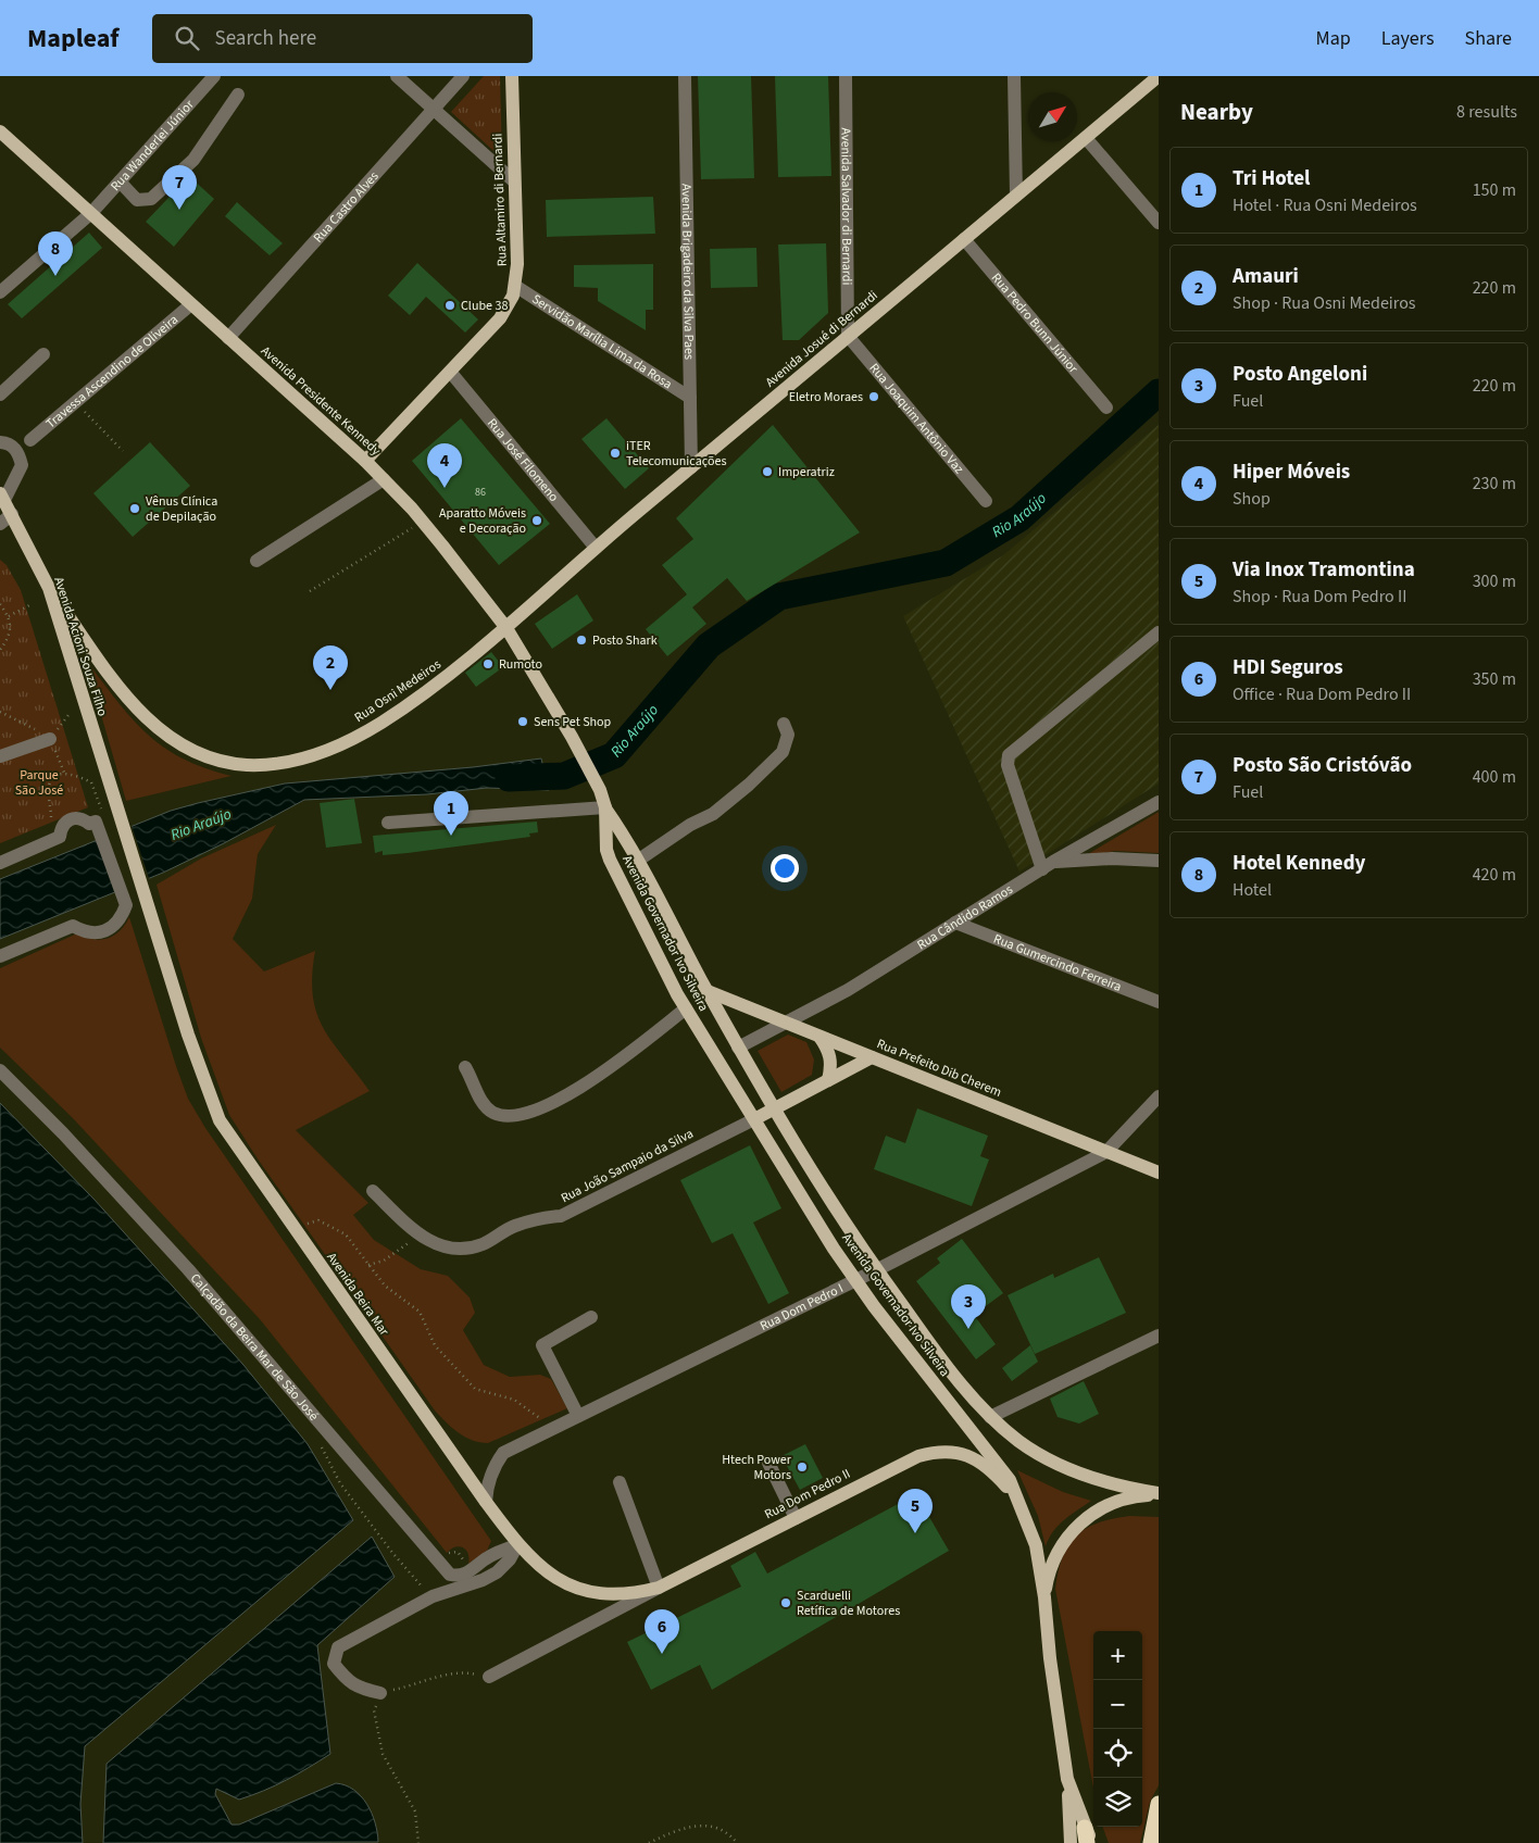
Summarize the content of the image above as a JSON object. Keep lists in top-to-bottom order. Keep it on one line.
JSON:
{"streets":{"main road":["Rua Altamiro di Bernardi","Avenida Josué di Bernardi","Avenida Presidente Kennedy","Avenida Acioni Souza Filho","Rua Osni Medeiros","Avenida Governador Ivo Silveira","Rua Prefeito Dib Cherem","Avenida Beira Mar","Rua Dom Pedro II"],"street":["Rua Wanderlei Júnior","Avenida Salvador di Bernardi","Rua Castro Alves","Avenida Brigadeiro da Silva Paes","Rua Pedro Bunn Júnior","Servidão Marília Lima da Rosa","Travessa Ascendino de Oliveira","Rua Joaquim Antônio Vaz","Rua José Filomeno","Rua Cândido Ramos","Rua Gumercindo Ferreira","Rua João Sampaio da Silva","Rua Dom Pedro I","Calçadão da Beira Mar de São José"]},"crossings":[["Rua Wanderlei Júnior","Avenida Presidente Kennedy"],["Rua Altamiro di Bernardi","Servidão Marília Lima da Rosa"],["Rua Altamiro di Bernardi","Avenida Presidente Kennedy"],["Rua Altamiro di Bernardi","Rua José Filomeno"],["Avenida Salvador di Bernardi","Avenida Josué di Bernardi"],["Avenida Salvador di Bernardi","Rua Joaquim Antônio Vaz"],["Rua Castro Alves","Avenida Presidente Kennedy"],["Avenida Brigadeiro da Silva Paes","Avenida Josué di Bernardi"],["Avenida Brigadeiro da Silva Paes","Servidão Marília Lima da Rosa"],["Rua Pedro Bunn Júnior","Avenida Josué di Bernardi"],["Avenida Josué di Bernardi","Avenida Presidente Kennedy"],["Avenida Josué di Bernardi","Rua Joaquim Antônio Vaz"],["Avenida Josué di Bernardi","Rua José Filomeno"],["Avenida Josué di Bernardi","Rua Osni Medeiros"],["Travessa Ascendino de Oliveira","Avenida Presidente Kennedy"],["Avenida Presidente Kennedy","Rua Osni Medeiros"],["Avenida Presidente Kennedy","Avenida Governador Ivo Silveira"],["Avenida Acioni Souza Filho","Rua Osni Medeiros"],["Avenida Acioni Souza Filho","Avenida Beira Mar"],["Rua Cândido Ramos","Avenida Governador Ivo Silveira"],["Rua Cândido Ramos","Rua Gumercindo Ferreira"],["Rua Cândido Ramos","Rua Prefeito Dib Cherem"],["Avenida Governador Ivo Silveira","Rua Prefeito Dib Cherem"],["Avenida Governador Ivo Silveira","Rua João Sampaio da Silva"],["Avenida Governador Ivo Silveira","Rua Dom Pedro I"],["Avenida Governador Ivo Silveira","Rua Dom Pedro II"],["Rua Prefeito Dib Cherem","Rua Dom Pedro I"],["Avenida Beira Mar","Rua Dom Pedro I"],["Avenida Beira Mar","Calçadão da Beira Mar de São José"],["Avenida Beira Mar","Rua Dom Pedro II"]],"water":["Rio Araújo"],"parks":["Parque São José"],"places":["Clube 38","Eletro Moraes","iTER Telecomunicações","Imperatriz","Vênus Clínica de Depilação","Aparatto Móveis e Decoração","Posto Shark","Rumoto","Sens Pet Shop","Htech Power Motors","Scarduelli Retífica de Motores"],"house_numbers":["86"],"north":"top right","page":{"header":"Mapleaf","search":"Search here","nav":["Map","Layers","Share"],"heading":["Nearby","8 results"],"list":[{"mark":"1","name":"Tri Hotel","note":"Hotel · Rua Osni Medeiros","value":"150 m"},{"mark":"2","name":"Amauri","note":"Shop · Rua Osni Medeiros","value":"220 m"},{"mark":"3","name":"Posto Angeloni","note":"Fuel","value":"220 m"},{"mark":"4","name":"Hiper Móveis","note":"Shop","value":"230 m"},{"mark":"5","name":"Via Inox Tramontina","note":"Shop · Rua Dom Pedro II","value":"300 m"},{"mark":"6","name":"HDI Seguros","note":"Office · Rua Dom Pedro II","value":"350 m"},{"mark":"7","name":"Posto São Cristóvão","note":"Fuel","value":"400 m"},{"mark":"8","name":"Hotel Kennedy","note":"Hotel","value":"420 m"}],"pins":["7","8","4","2","1","3","5","6"],"map_buttons":["+","−"]}}
